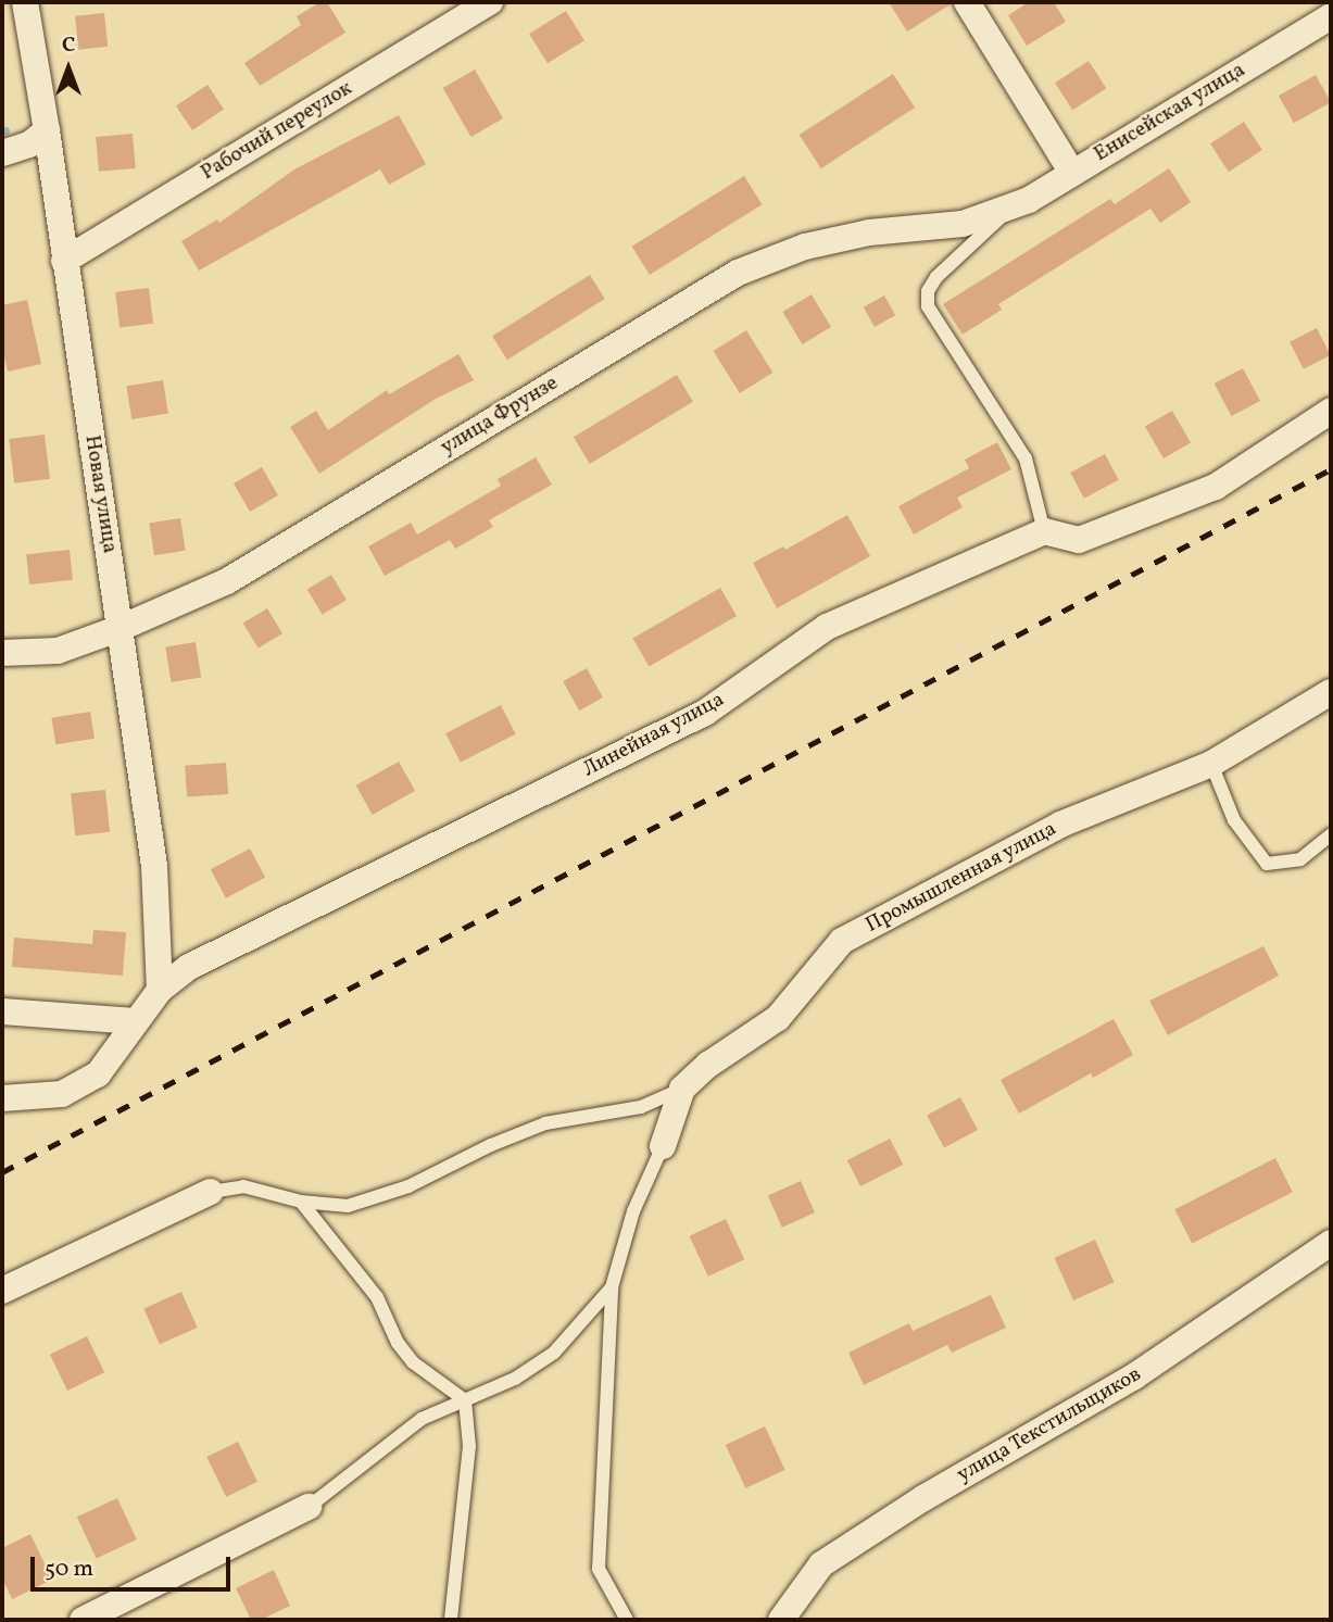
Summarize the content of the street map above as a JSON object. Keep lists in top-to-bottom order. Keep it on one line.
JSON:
{"streets":{"street":["Енисейская улица","Рабочий переулок","улица Фрунзе","Новая улица","Линейная улица","Промышленная улица","улица Текстильщиков"]},"crossings":[["Енисейская улица","улица Фрунзе"],["Рабочий переулок","Новая улица"],["улица Фрунзе","Новая улица"],["Новая улица","Линейная улица"]],"scale_bar":"50 m","north":"top"}
